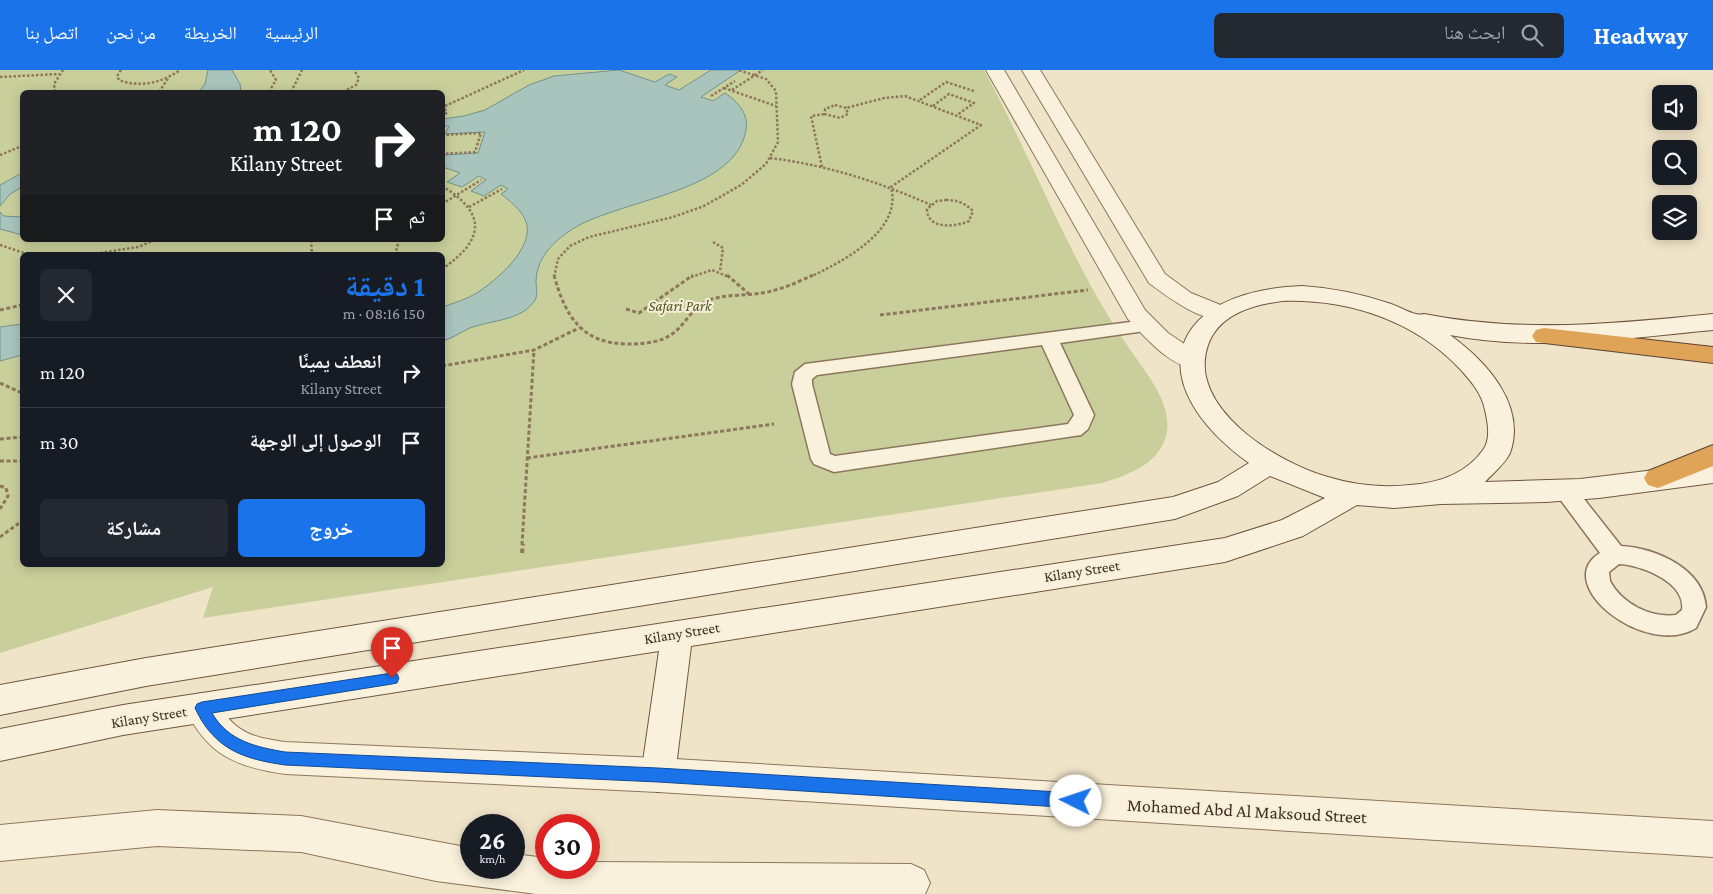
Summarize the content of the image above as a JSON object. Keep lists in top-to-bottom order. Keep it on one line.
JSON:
{"streets":{"street":["Kilany Street","Mohamed Abd Al Maksoud Street"]},"crossings":[["Kilany Street","Mohamed Abd Al Maksoud Street"]],"parks":["Safari Park"],"page":{"header":"Headway","search":"ابحث هنا","nav":["الرئيسية","الخريطة","من نحن","اتصل بنا"],"turn":["120 m","Kilany Street"],"then":"ثم","heading":["1 دقيقة","150 m · 08:16"],"list":[{"name":"انعطف يمينًا","note":"Kilany Street","value":"120 m"},{"name":"الوصول إلى الوجهة","value":"30 m"}],"buttons":["خروج","مشاركة"],"speed":"26 km/h","limit":"30"}}
